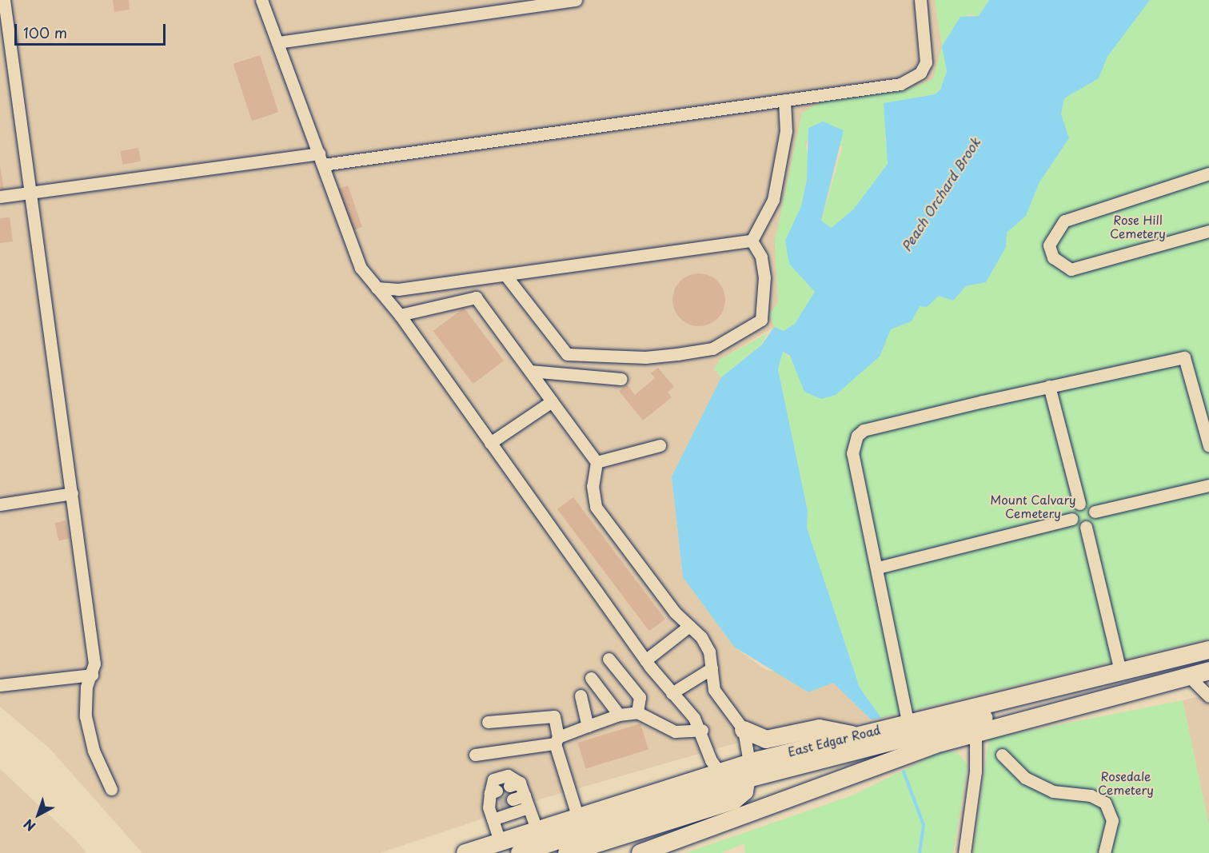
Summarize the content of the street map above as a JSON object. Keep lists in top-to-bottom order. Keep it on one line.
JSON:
{"streets":{"highway":["East Edgar Road"]},"water":["Peach Orchard Brook"],"parks":["Rose Hill Cemetery","Mount Calvary Cemetery","Rosedale Cemetery"],"scale_bar":"100 m","north":"bottom left"}
